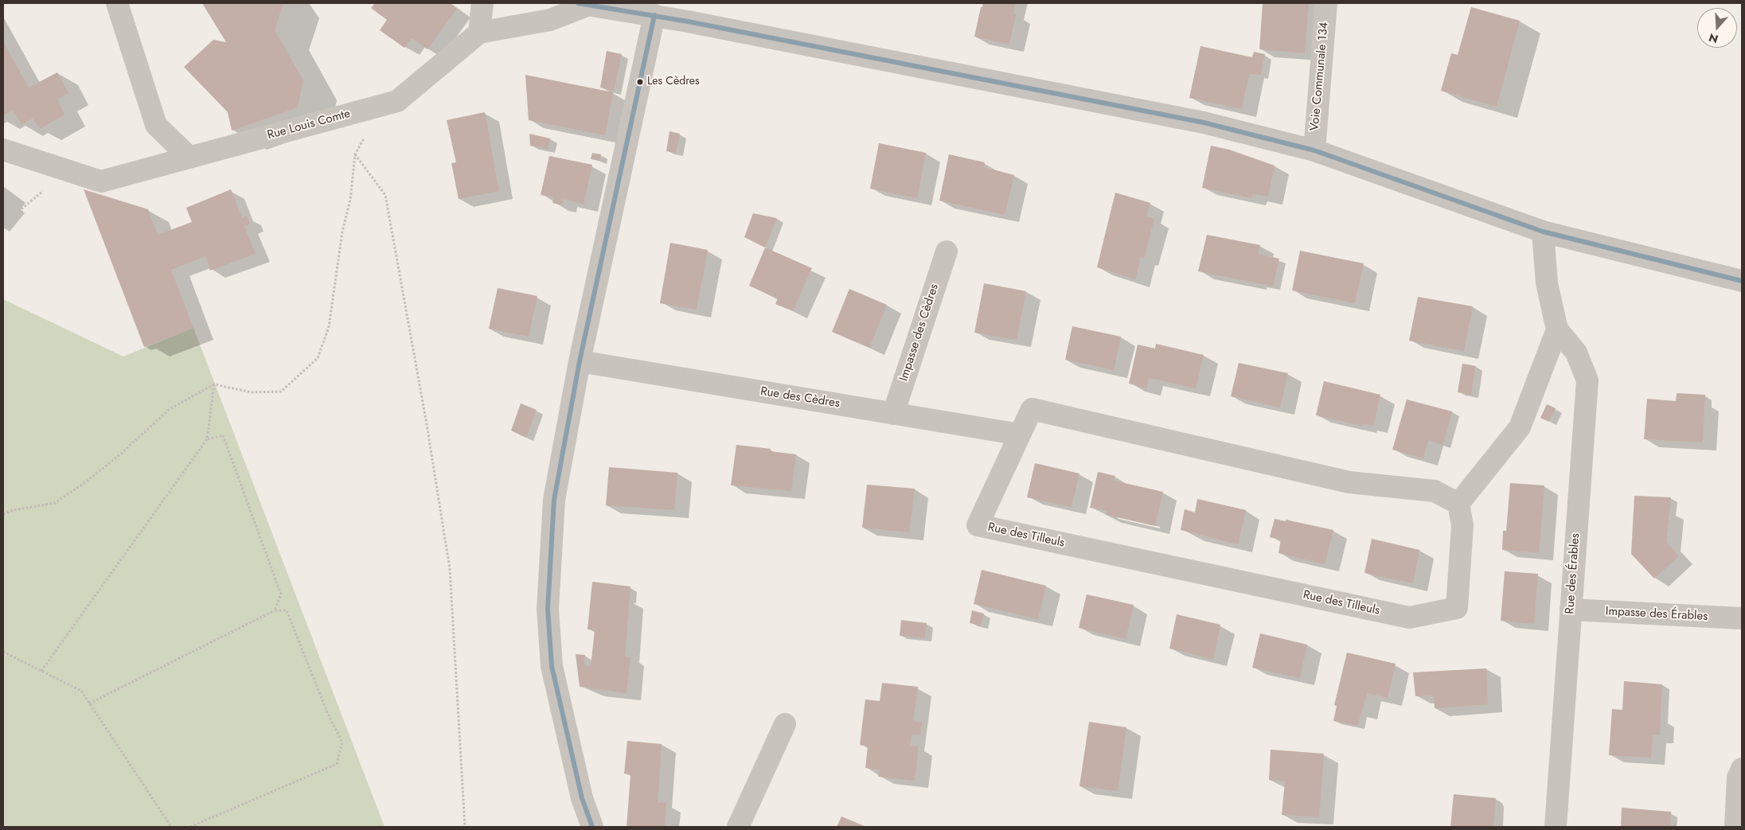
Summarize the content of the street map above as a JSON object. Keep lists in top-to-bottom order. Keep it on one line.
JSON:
{"streets":{"street":["Voie Communale 134","Rue Louis Comte","Impasse des Cèdres","Rue des Cèdres","Rue des Tilleuls","Rue des Érables","Impasse des Érables"]},"crossings":[["Impasse des Cèdres","Rue des Cèdres"],["Rue des Cèdres","Rue des Tilleuls"],["Rue des Érables","Impasse des Érables"]],"places":["Les Cèdres"],"north":"bottom"}
